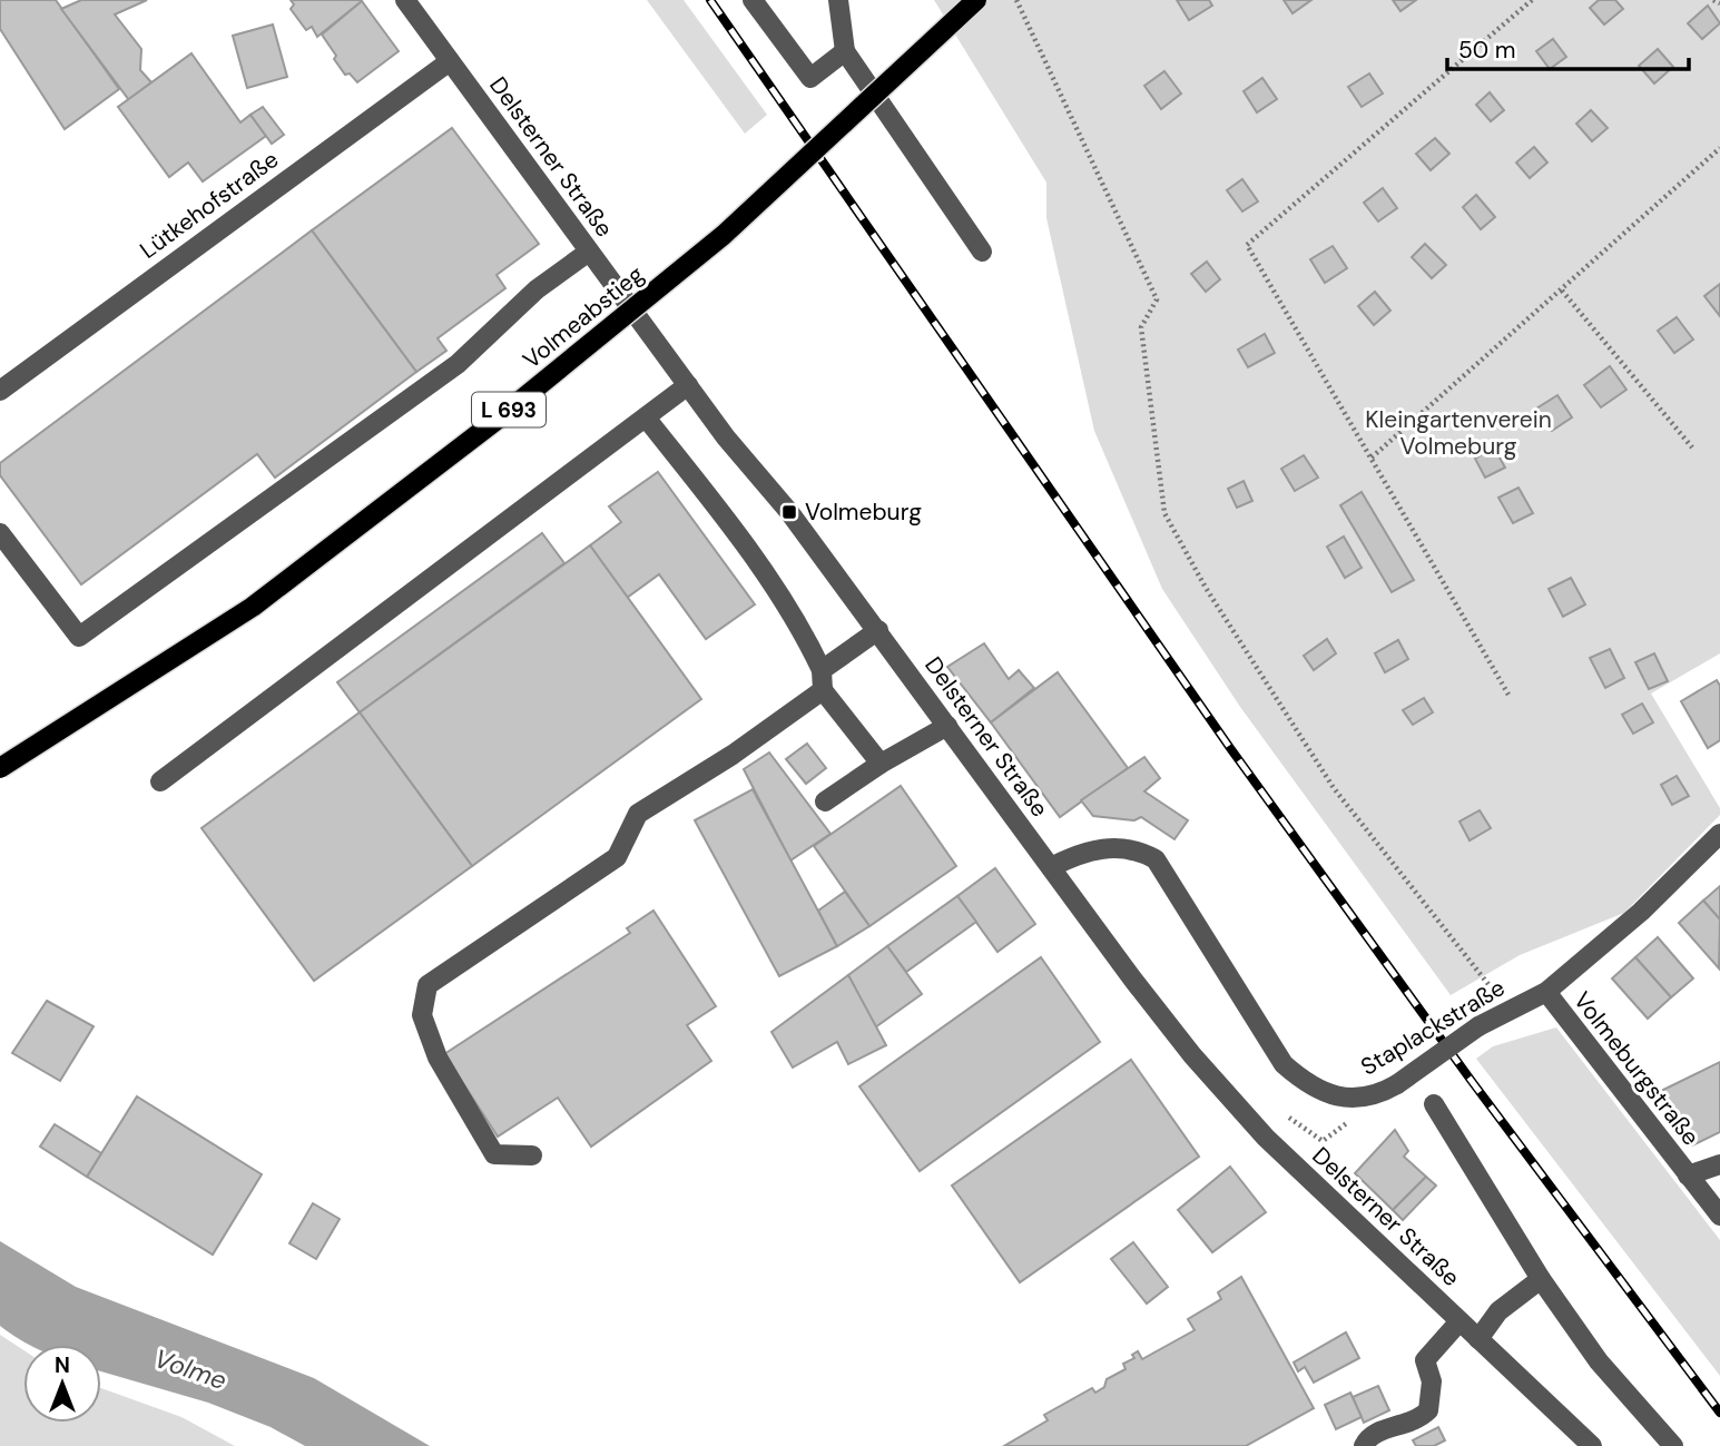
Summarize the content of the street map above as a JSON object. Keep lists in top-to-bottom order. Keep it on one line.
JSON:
{"streets":{"main road":["Volmeabstieg","L 693"],"street":["Delsterner Straße","Lütkehofstraße","Staplackstraße","Volmeburgstraße"]},"crossings":[["Delsterner Straße","Lütkehofstraße"],["Delsterner Straße","Staplackstraße"],["Staplackstraße","Volmeburgstraße"]],"water":["Volme"],"parks":["Kleingartenverein Volmeburg"],"places":{"transit":["Volmeburg"]},"scale_bar":"50 m","north":"top"}
